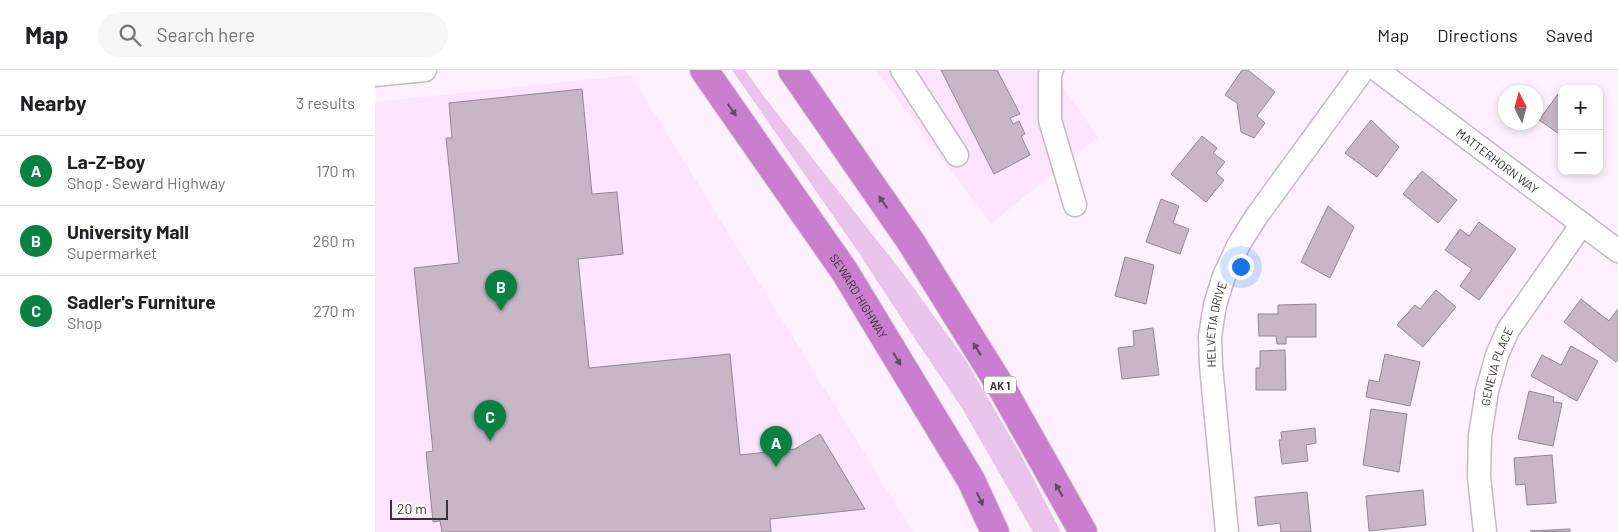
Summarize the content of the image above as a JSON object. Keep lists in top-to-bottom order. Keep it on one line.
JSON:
{"streets":{"highway":["SEWARD HIGHWAY","AK 1"],"street":["MATTERHORN WAY","HELVETIA DRIVE","GENEVA PLACE"]},"crossings":[["MATTERHORN WAY","GENEVA PLACE"]],"scale_bar":"20 m","north":"top","page":{"header":"Map","search":"Search here","nav":["Map","Directions","Saved"],"heading":["Nearby","3 results"],"map_buttons":["+","−"],"list":[{"mark":"A","name":"La-Z-Boy","note":"Shop · Seward Highway","value":"170 m"},{"mark":"B","name":"University Mall","note":"Supermarket","value":"260 m"},{"mark":"C","name":"Sadler's Furniture","note":"Shop","value":"270 m"}],"pins":["B","C","A"],"scale":"20 m"}}
